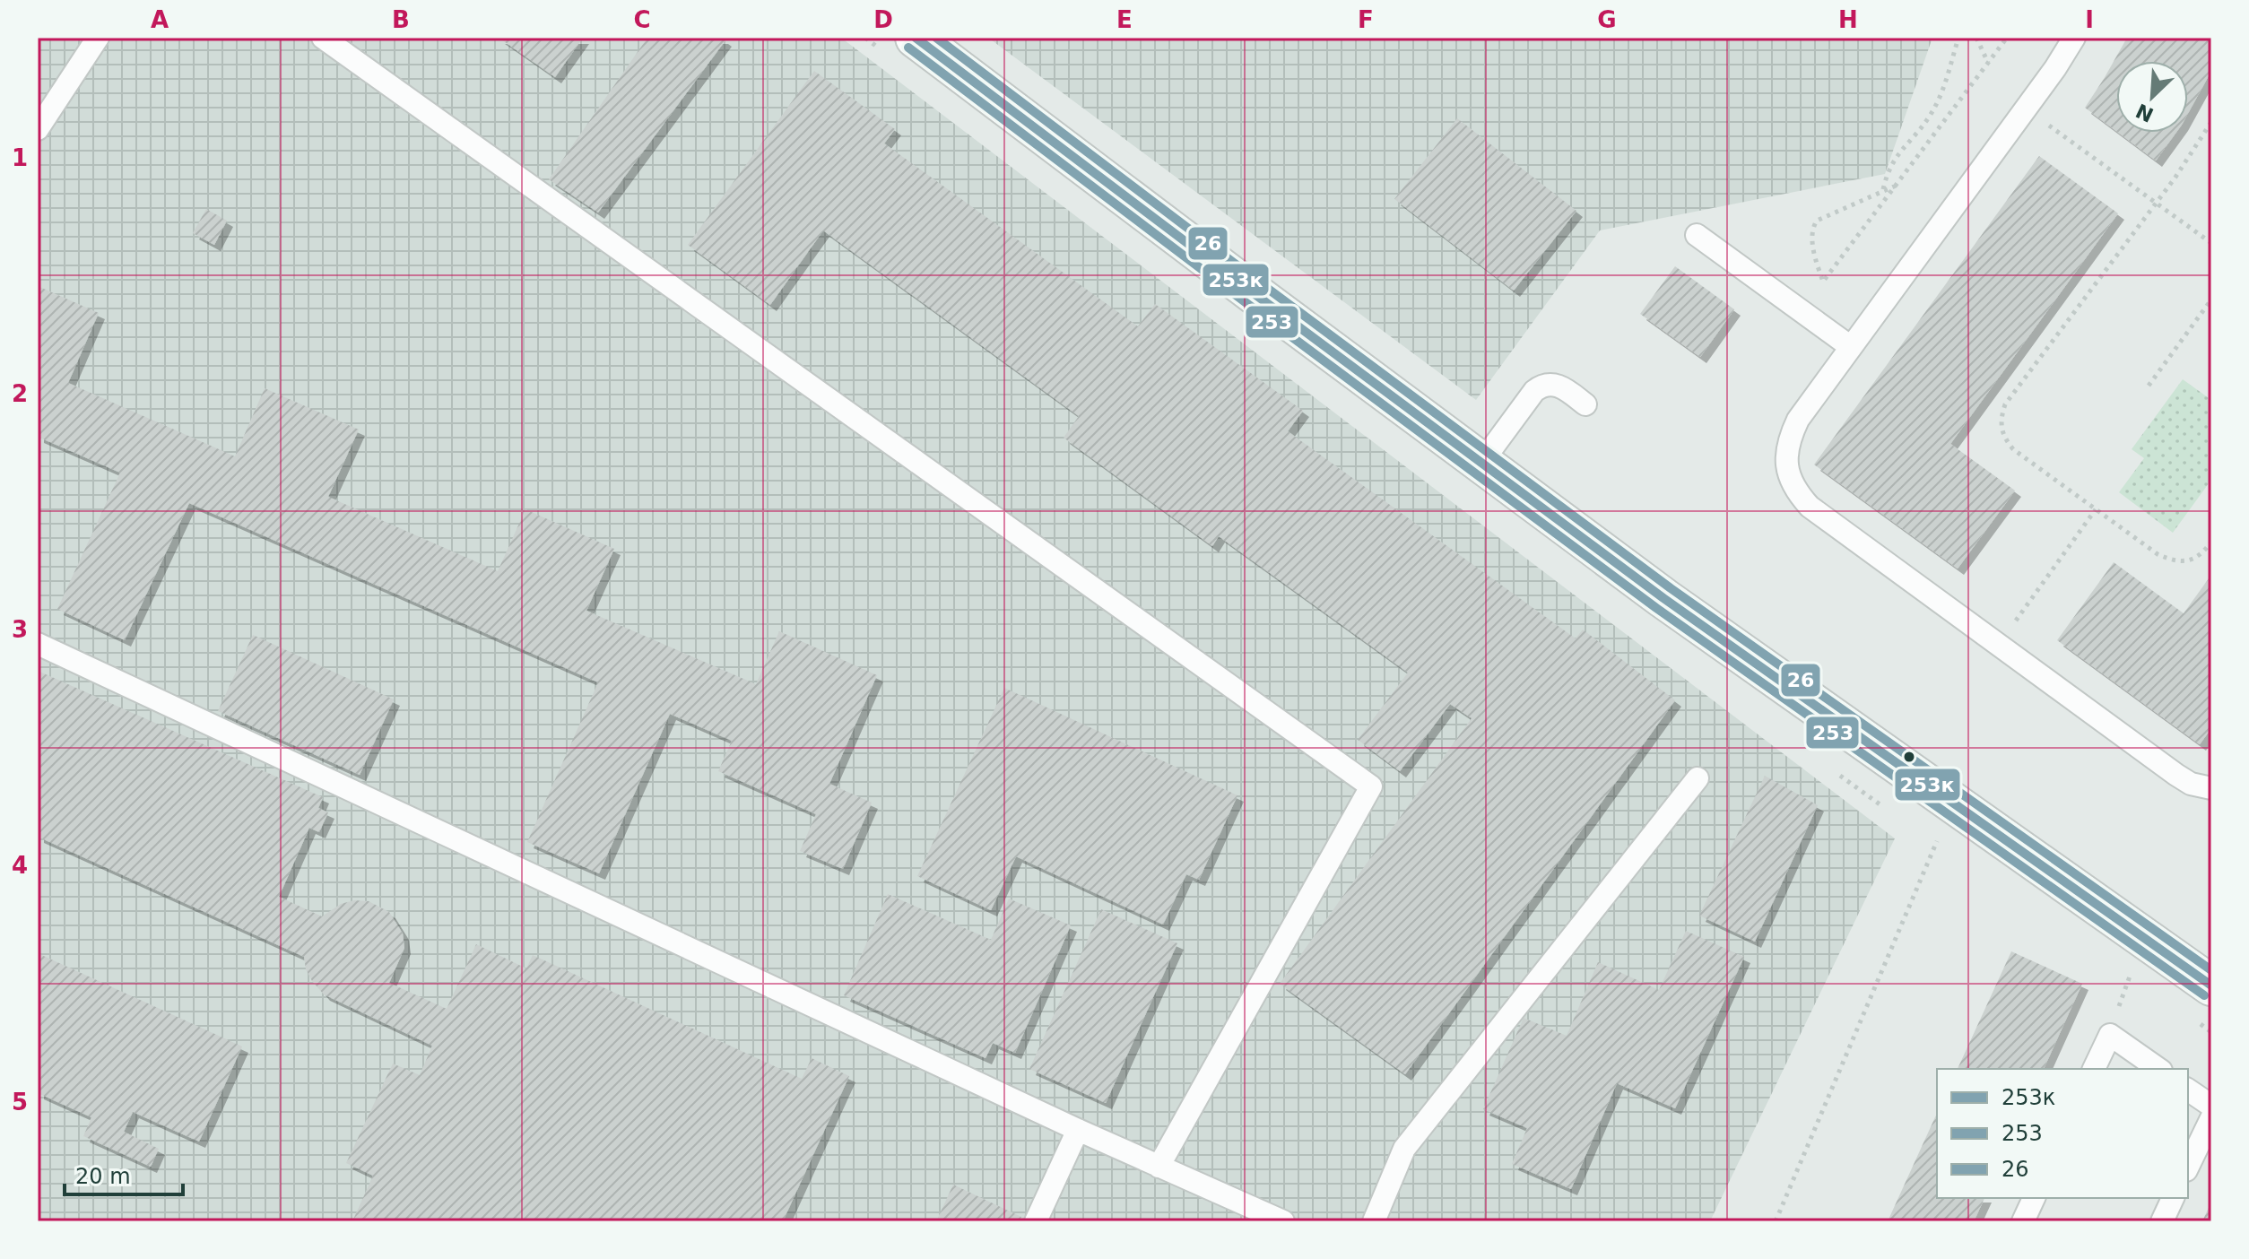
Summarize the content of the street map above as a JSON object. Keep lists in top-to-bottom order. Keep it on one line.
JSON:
{"lines":["transit line 253к","transit line 26","transit line 253"],"legend":["253к","253","26"],"scale_bar":"20 m","north":"bottom left","grid":{"columns":["A","B","C","D","E","F","G","H","I"],"rows":["1","2","3","4","5"]}}
